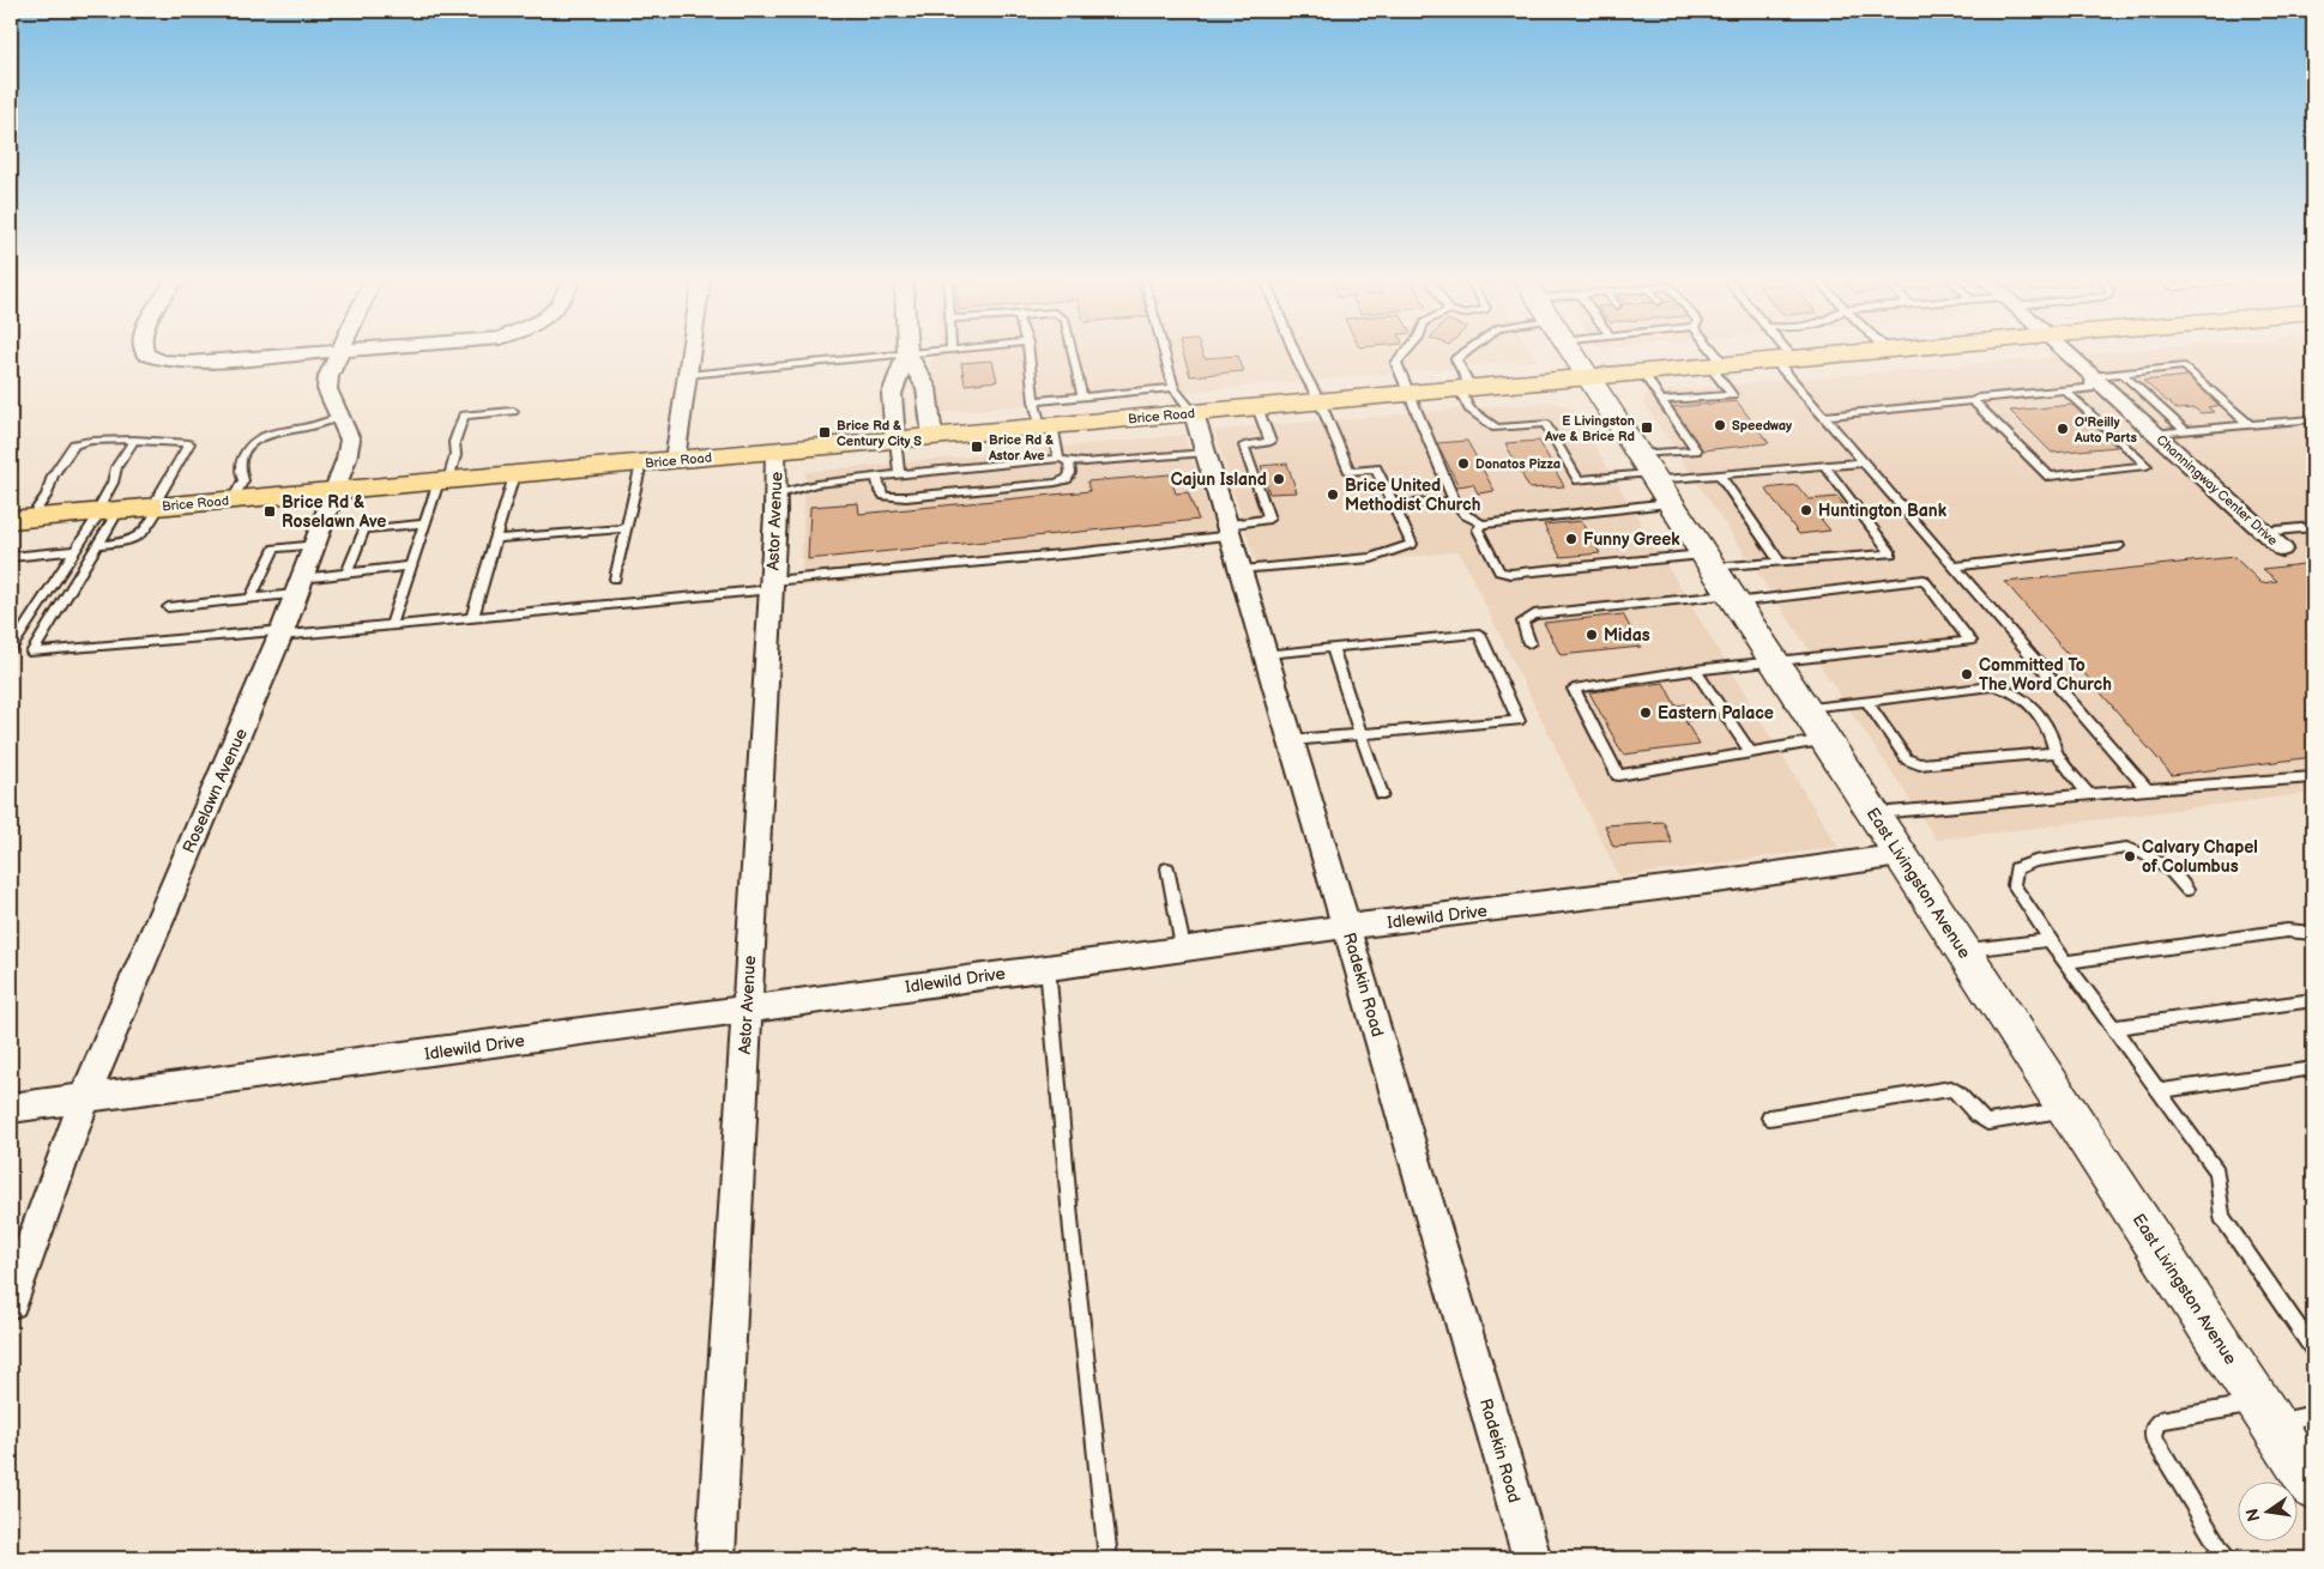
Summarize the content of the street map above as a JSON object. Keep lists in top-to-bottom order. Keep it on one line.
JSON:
{"streets":{"main road":["Brice Road","East Livingston Avenue"],"street":["Channingway Center Drive","Astor Avenue","Roselawn Avenue","Idlewild Drive","Radekin Road"]},"crossings":[["Brice Road","Astor Avenue"],["Brice Road","Roselawn Avenue"],["Brice Road","East Livingston Avenue"],["Brice Road","Radekin Road"],["Astor Avenue","Idlewild Drive"],["Roselawn Avenue","Idlewild Drive"],["East Livingston Avenue","Idlewild Drive"],["Idlewild Drive","Radekin Road"]],"places":{"other":["Speedway","O'Reilly Auto Parts","Donatos Pizza","Cajun Island","Brice United Methodist Church","Huntington Bank","Funny Greek","Midas","Committed To The Word Church","Eastern Palace","Calvary Chapel of Columbus"],"transit":["E Livingston Ave & Brice Rd","Brice Rd & Century City S","Brice Rd & Astor Ave","Brice Rd & Roselawn Ave"]},"north":"left"}
